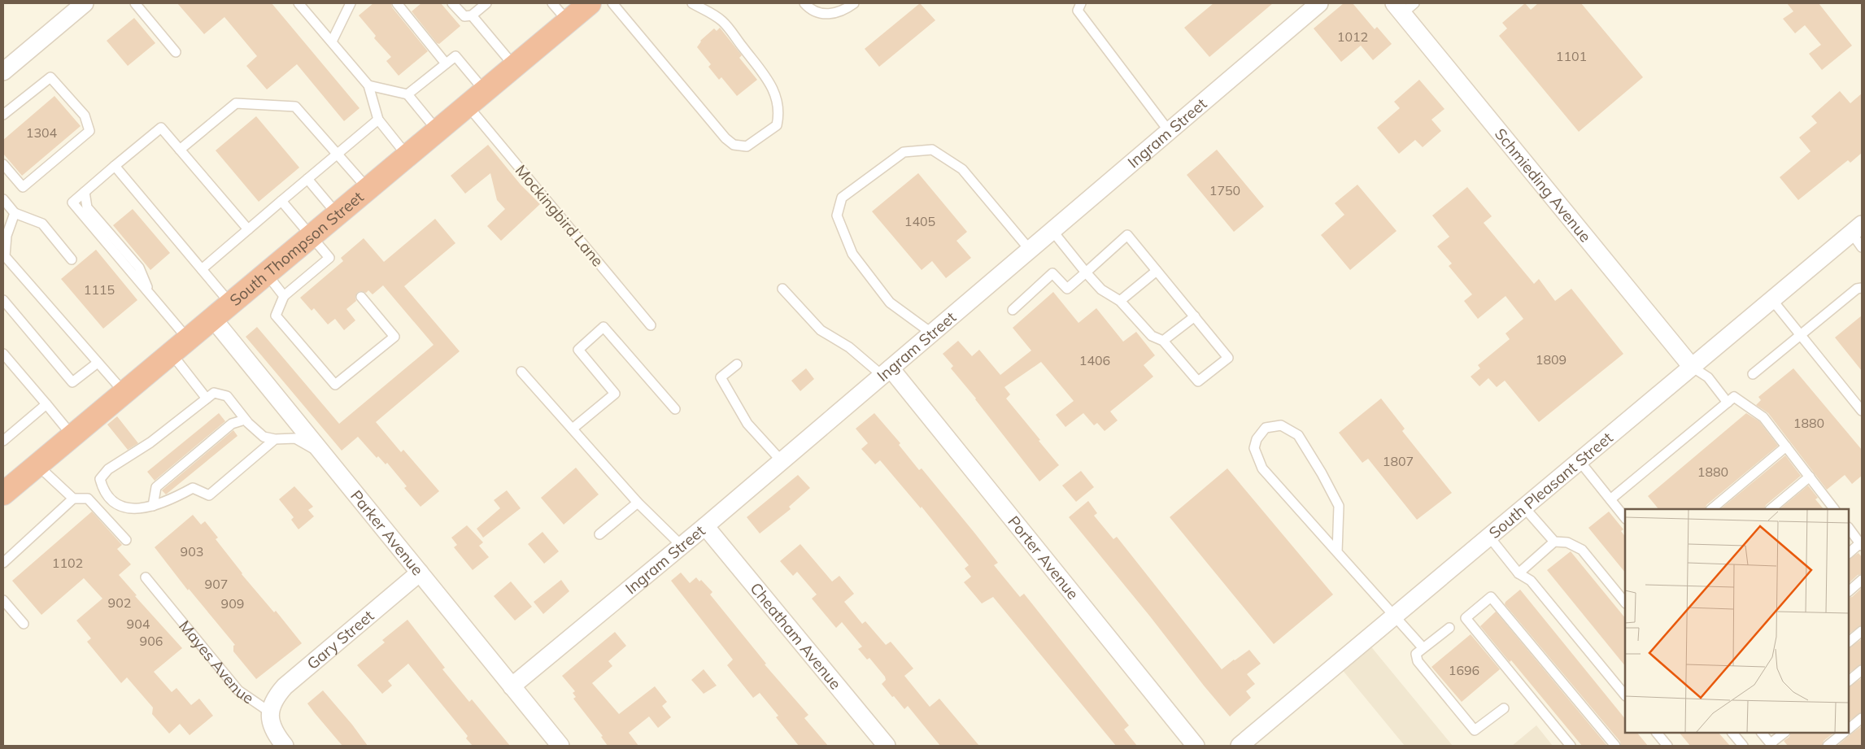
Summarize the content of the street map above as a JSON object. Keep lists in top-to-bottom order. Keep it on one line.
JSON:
{"streets":{"highway":["South Thompson Street"],"street":["Ingram Street","Schmieding Avenue","South Pleasant Street","Parker Avenue","Porter Avenue","Cheatham Avenue","Gary Street","Mayes Avenue"],"lane":["Mockingbird Lane"]},"crossings":[["Ingram Street","Parker Avenue"],["Ingram Street","Porter Avenue"],["Ingram Street","Cheatham Avenue"],["Schmieding Avenue","South Pleasant Street"],["Mockingbird Lane","South Thompson Street"],["South Thompson Street","Parker Avenue"],["Parker Avenue","Gary Street"],["Gary Street","Mayes Avenue"]],"house_numbers":["1012","1101","1304","1750","1405","1115","1809","1406","1880","1807","1880","903","1102","907","902","909","904","906","1696"]}
